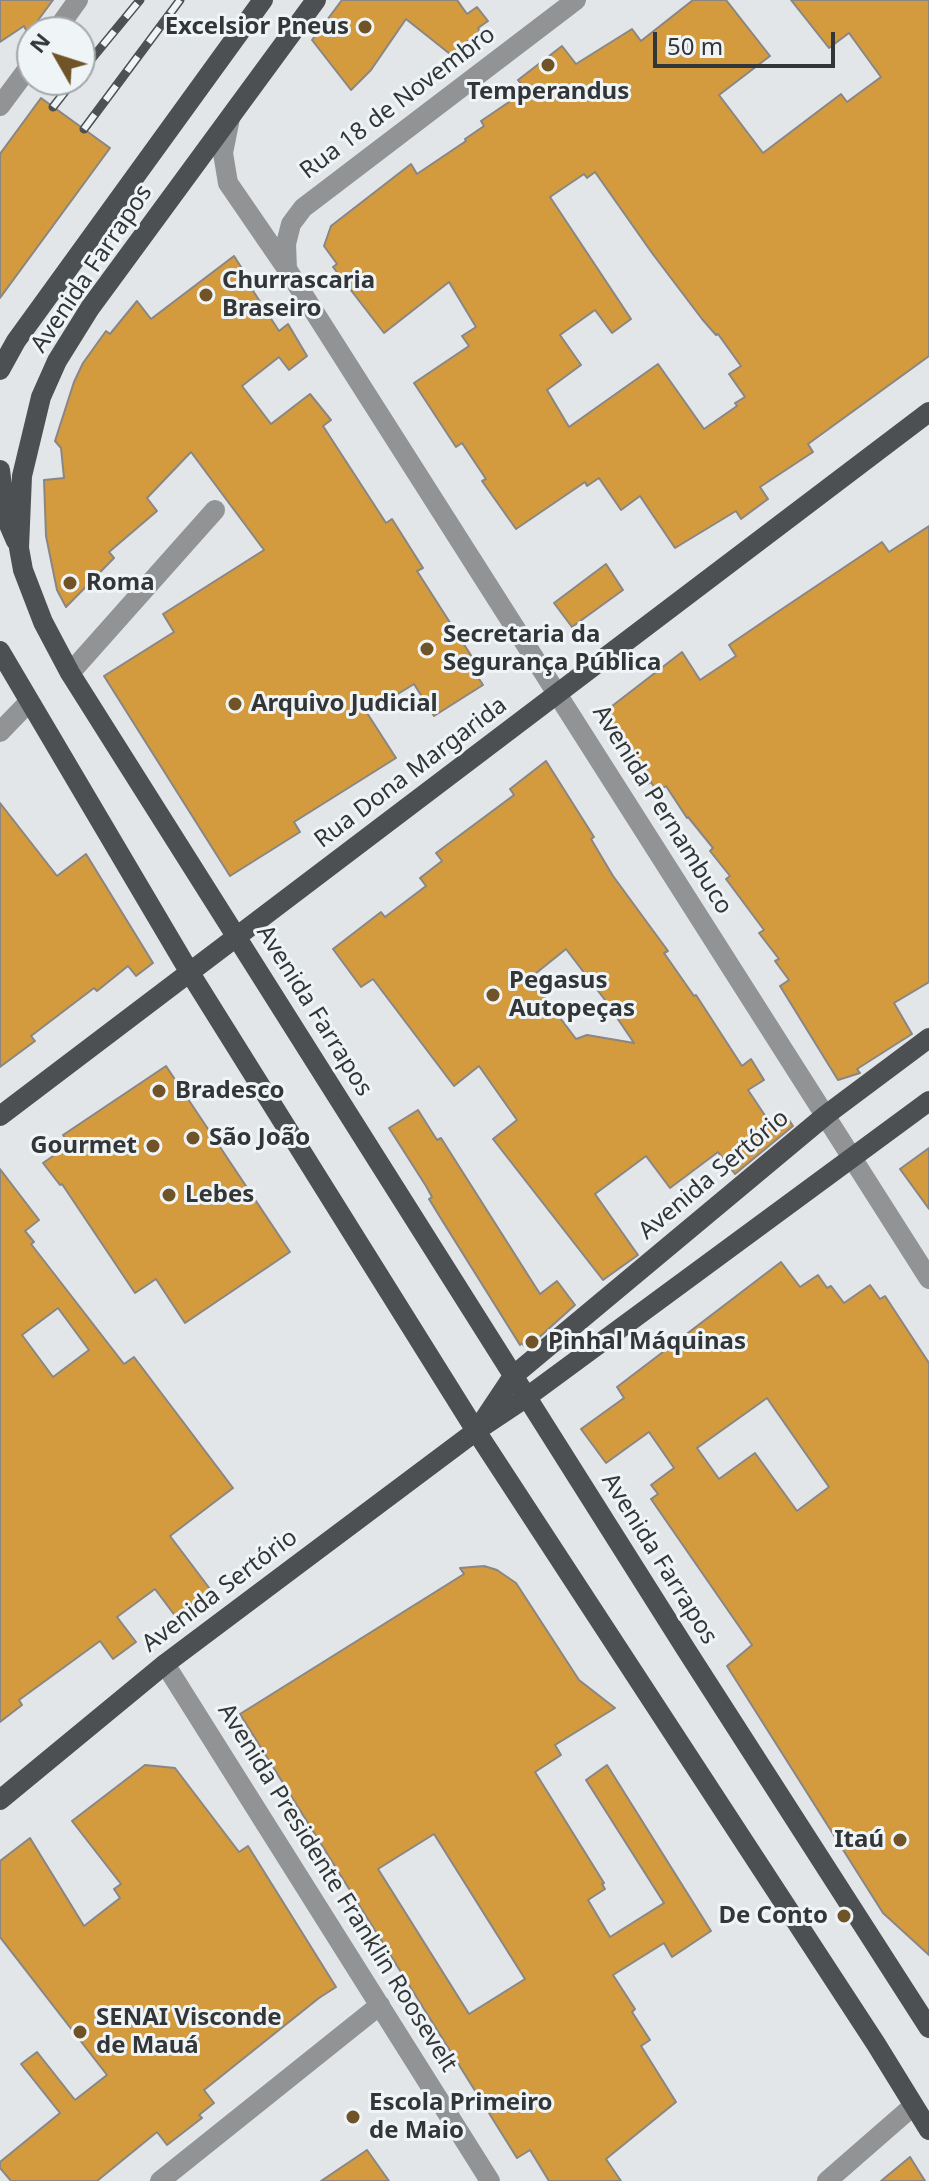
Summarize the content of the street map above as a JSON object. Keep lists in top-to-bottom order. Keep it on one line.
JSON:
{"streets":{"main road":["Avenida Farrapos","Rua Dona Margarida","Avenida Sertório"],"street":["Rua 18 de Novembro","Avenida Pernambuco","Avenida Presidente Franklin Roosevelt"]},"crossings":[["Rua 18 de Novembro","Avenida Pernambuco"],["Avenida Farrapos","Rua Dona Margarida"],["Avenida Farrapos","Avenida Pernambuco"],["Avenida Farrapos","Avenida Sertório"],["Rua Dona Margarida","Avenida Pernambuco"],["Avenida Pernambuco","Avenida Sertório"],["Avenida Sertório","Avenida Presidente Franklin Roosevelt"]],"places":["Excelsior Pneus","Temperandus","Churrascaria Braseiro","Roma","Secretaria da Segurança Pública","Arquivo Judicial","Pegasus Autopeças","Bradesco","São João","Gourmet","Lebes","Pinhal Máquinas","Itaú","De Conto","SENAI Visconde de Mauá","Escola Primeiro de Maio"],"scale_bar":"50 m","north":"top left"}
